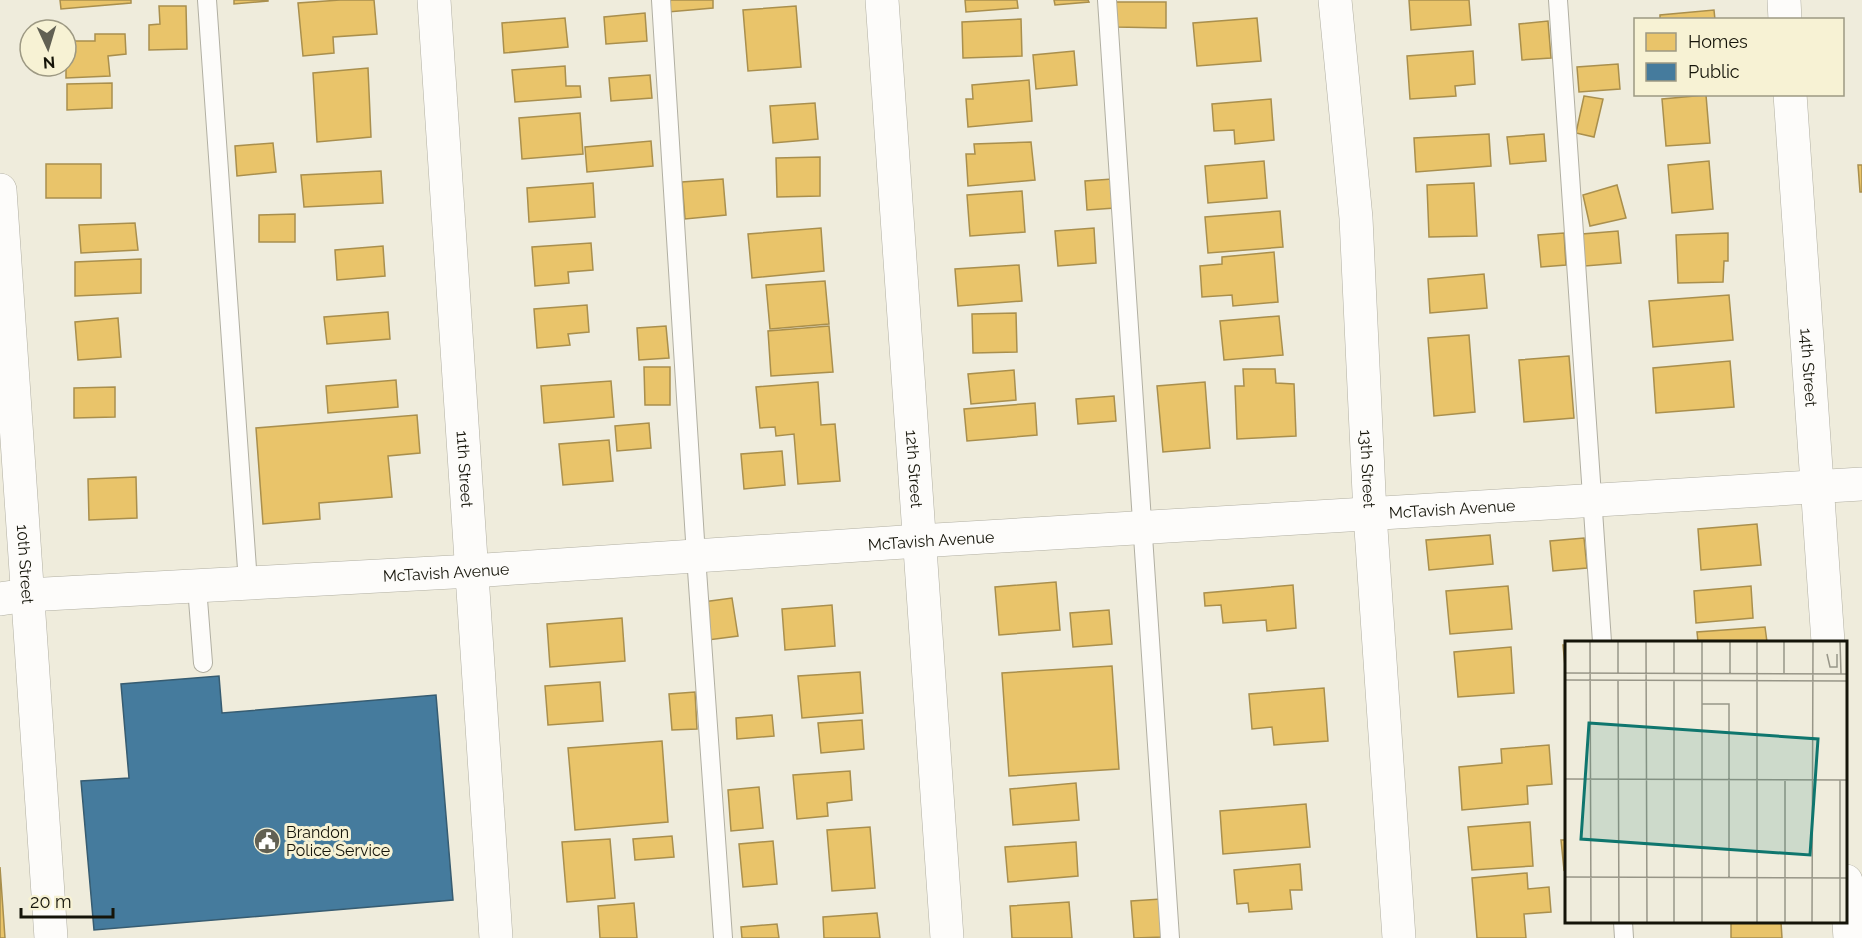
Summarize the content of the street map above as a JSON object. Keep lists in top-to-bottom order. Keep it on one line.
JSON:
{"streets":{"street":["14th Street","11th Street","12th Street","13th Street","McTavish Avenue","10th Street"]},"crossings":[["14th Street","McTavish Avenue"],["11th Street","McTavish Avenue"],["12th Street","McTavish Avenue"],["13th Street","McTavish Avenue"],["McTavish Avenue","10th Street"]],"places":{"public building":["Brandon Police Service"]},"legend":["Homes","Public"],"scale_bar":"20 m","north":"bottom"}
